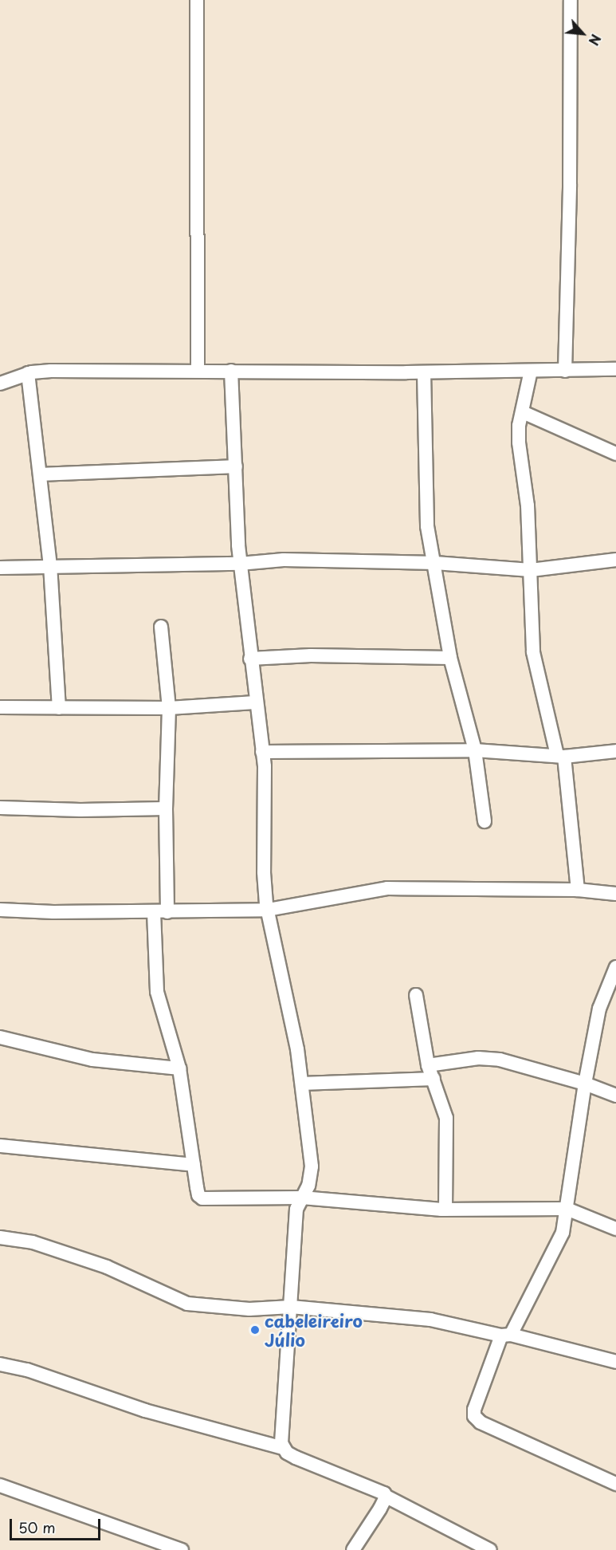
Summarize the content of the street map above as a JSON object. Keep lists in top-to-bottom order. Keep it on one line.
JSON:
{"places":["cabeleireiro Júlio"],"scale_bar":"50 m","north":"bottom right"}
